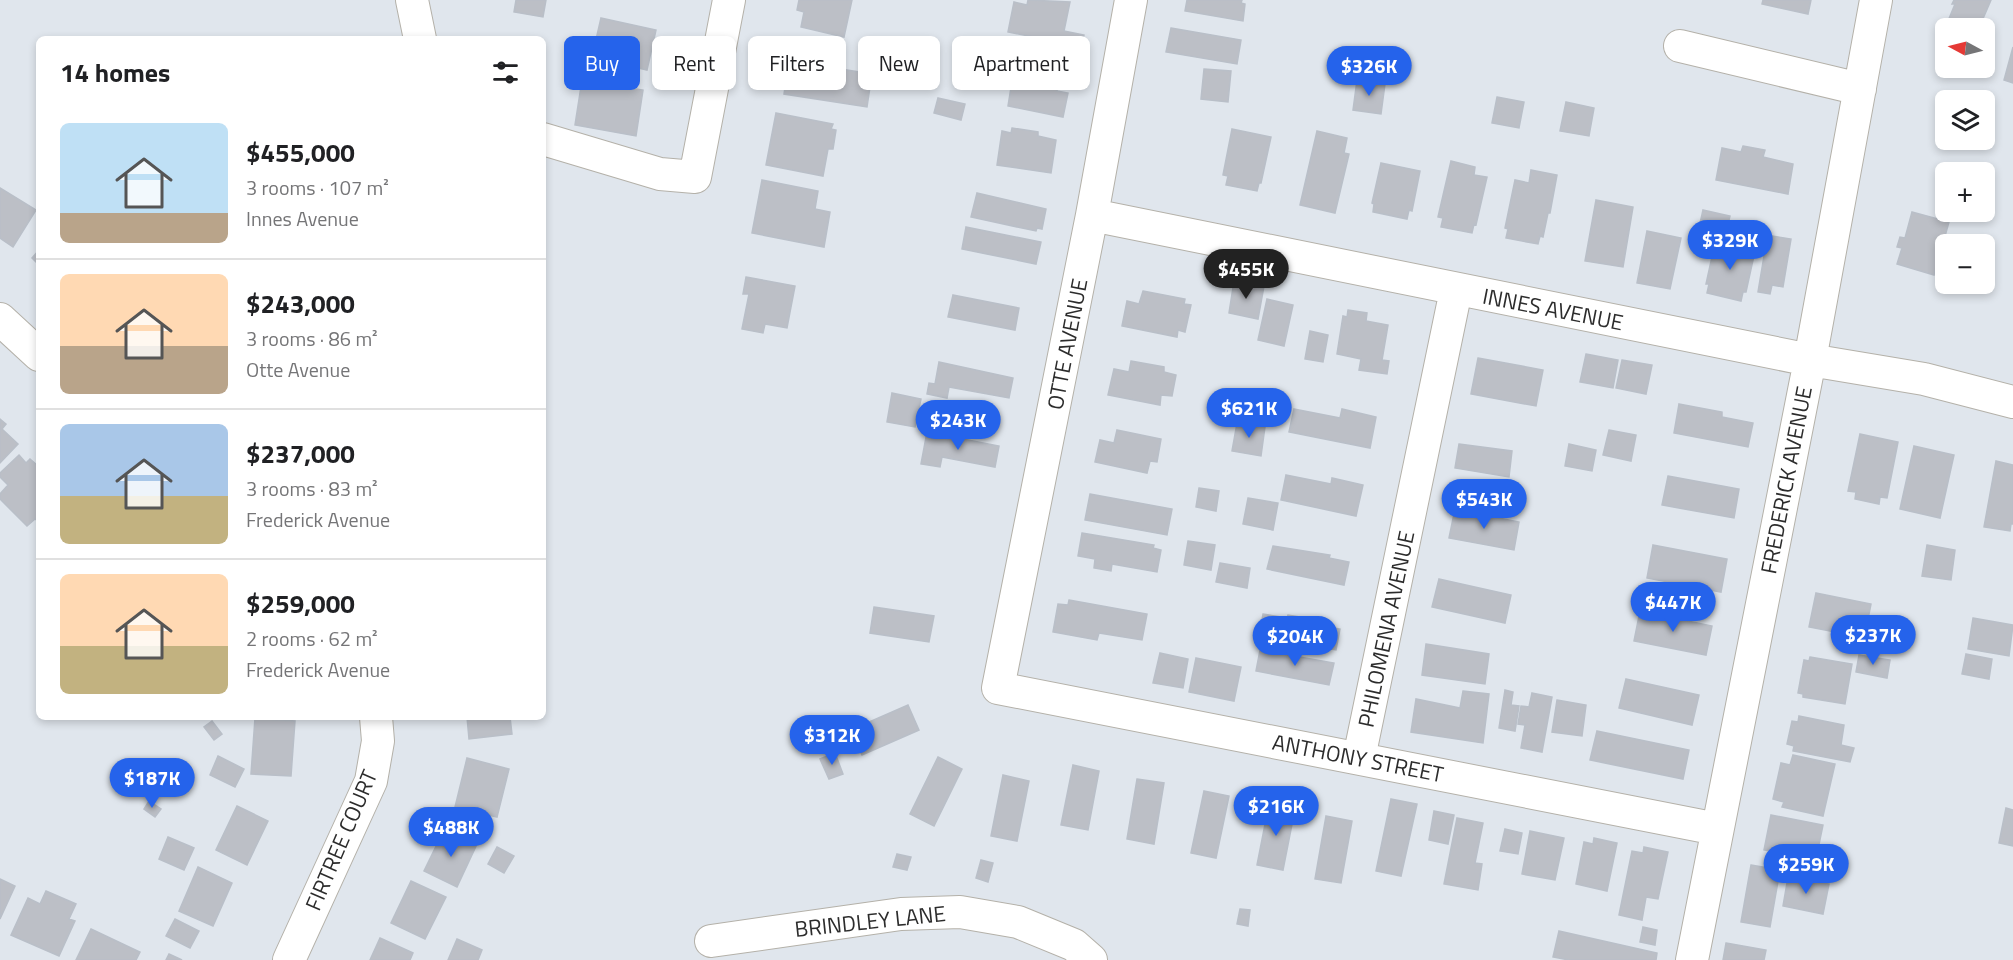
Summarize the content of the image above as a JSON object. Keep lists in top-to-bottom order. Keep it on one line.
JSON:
{"streets":{"street":["INNES AVENUE","OTTE AVENUE","FREDERICK AVENUE","PHILOMENA AVENUE","ANTHONY STREET","FIRTREE COURT","BRINDLEY LANE"]},"crossings":[["INNES AVENUE","OTTE AVENUE"],["INNES AVENUE","FREDERICK AVENUE"],["INNES AVENUE","PHILOMENA AVENUE"],["OTTE AVENUE","ANTHONY STREET"],["FREDERICK AVENUE","ANTHONY STREET"],["PHILOMENA AVENUE","ANTHONY STREET"]],"north":"left","page":{"map_buttons":["+","−"],"chip":["Buy","Rent","Filters","New","Apartment"],"heading":"14 homes","price":["$326K","$329K","$455K","$621K","$243K","$543K","$447K","$237K","$204K","$312K","$187K","$216K","$488K","$259K"],"list":[{"name":"$455,000","note":"3 rooms · 107 m² · Innes Avenue"},{"name":"$243,000","note":"3 rooms · 86 m² · Otte Avenue"},{"name":"$237,000","note":"3 rooms · 83 m² · Frederick Avenue"},{"name":"$259,000","note":"2 rooms · 62 m² · Frederick Avenue"}]}}
